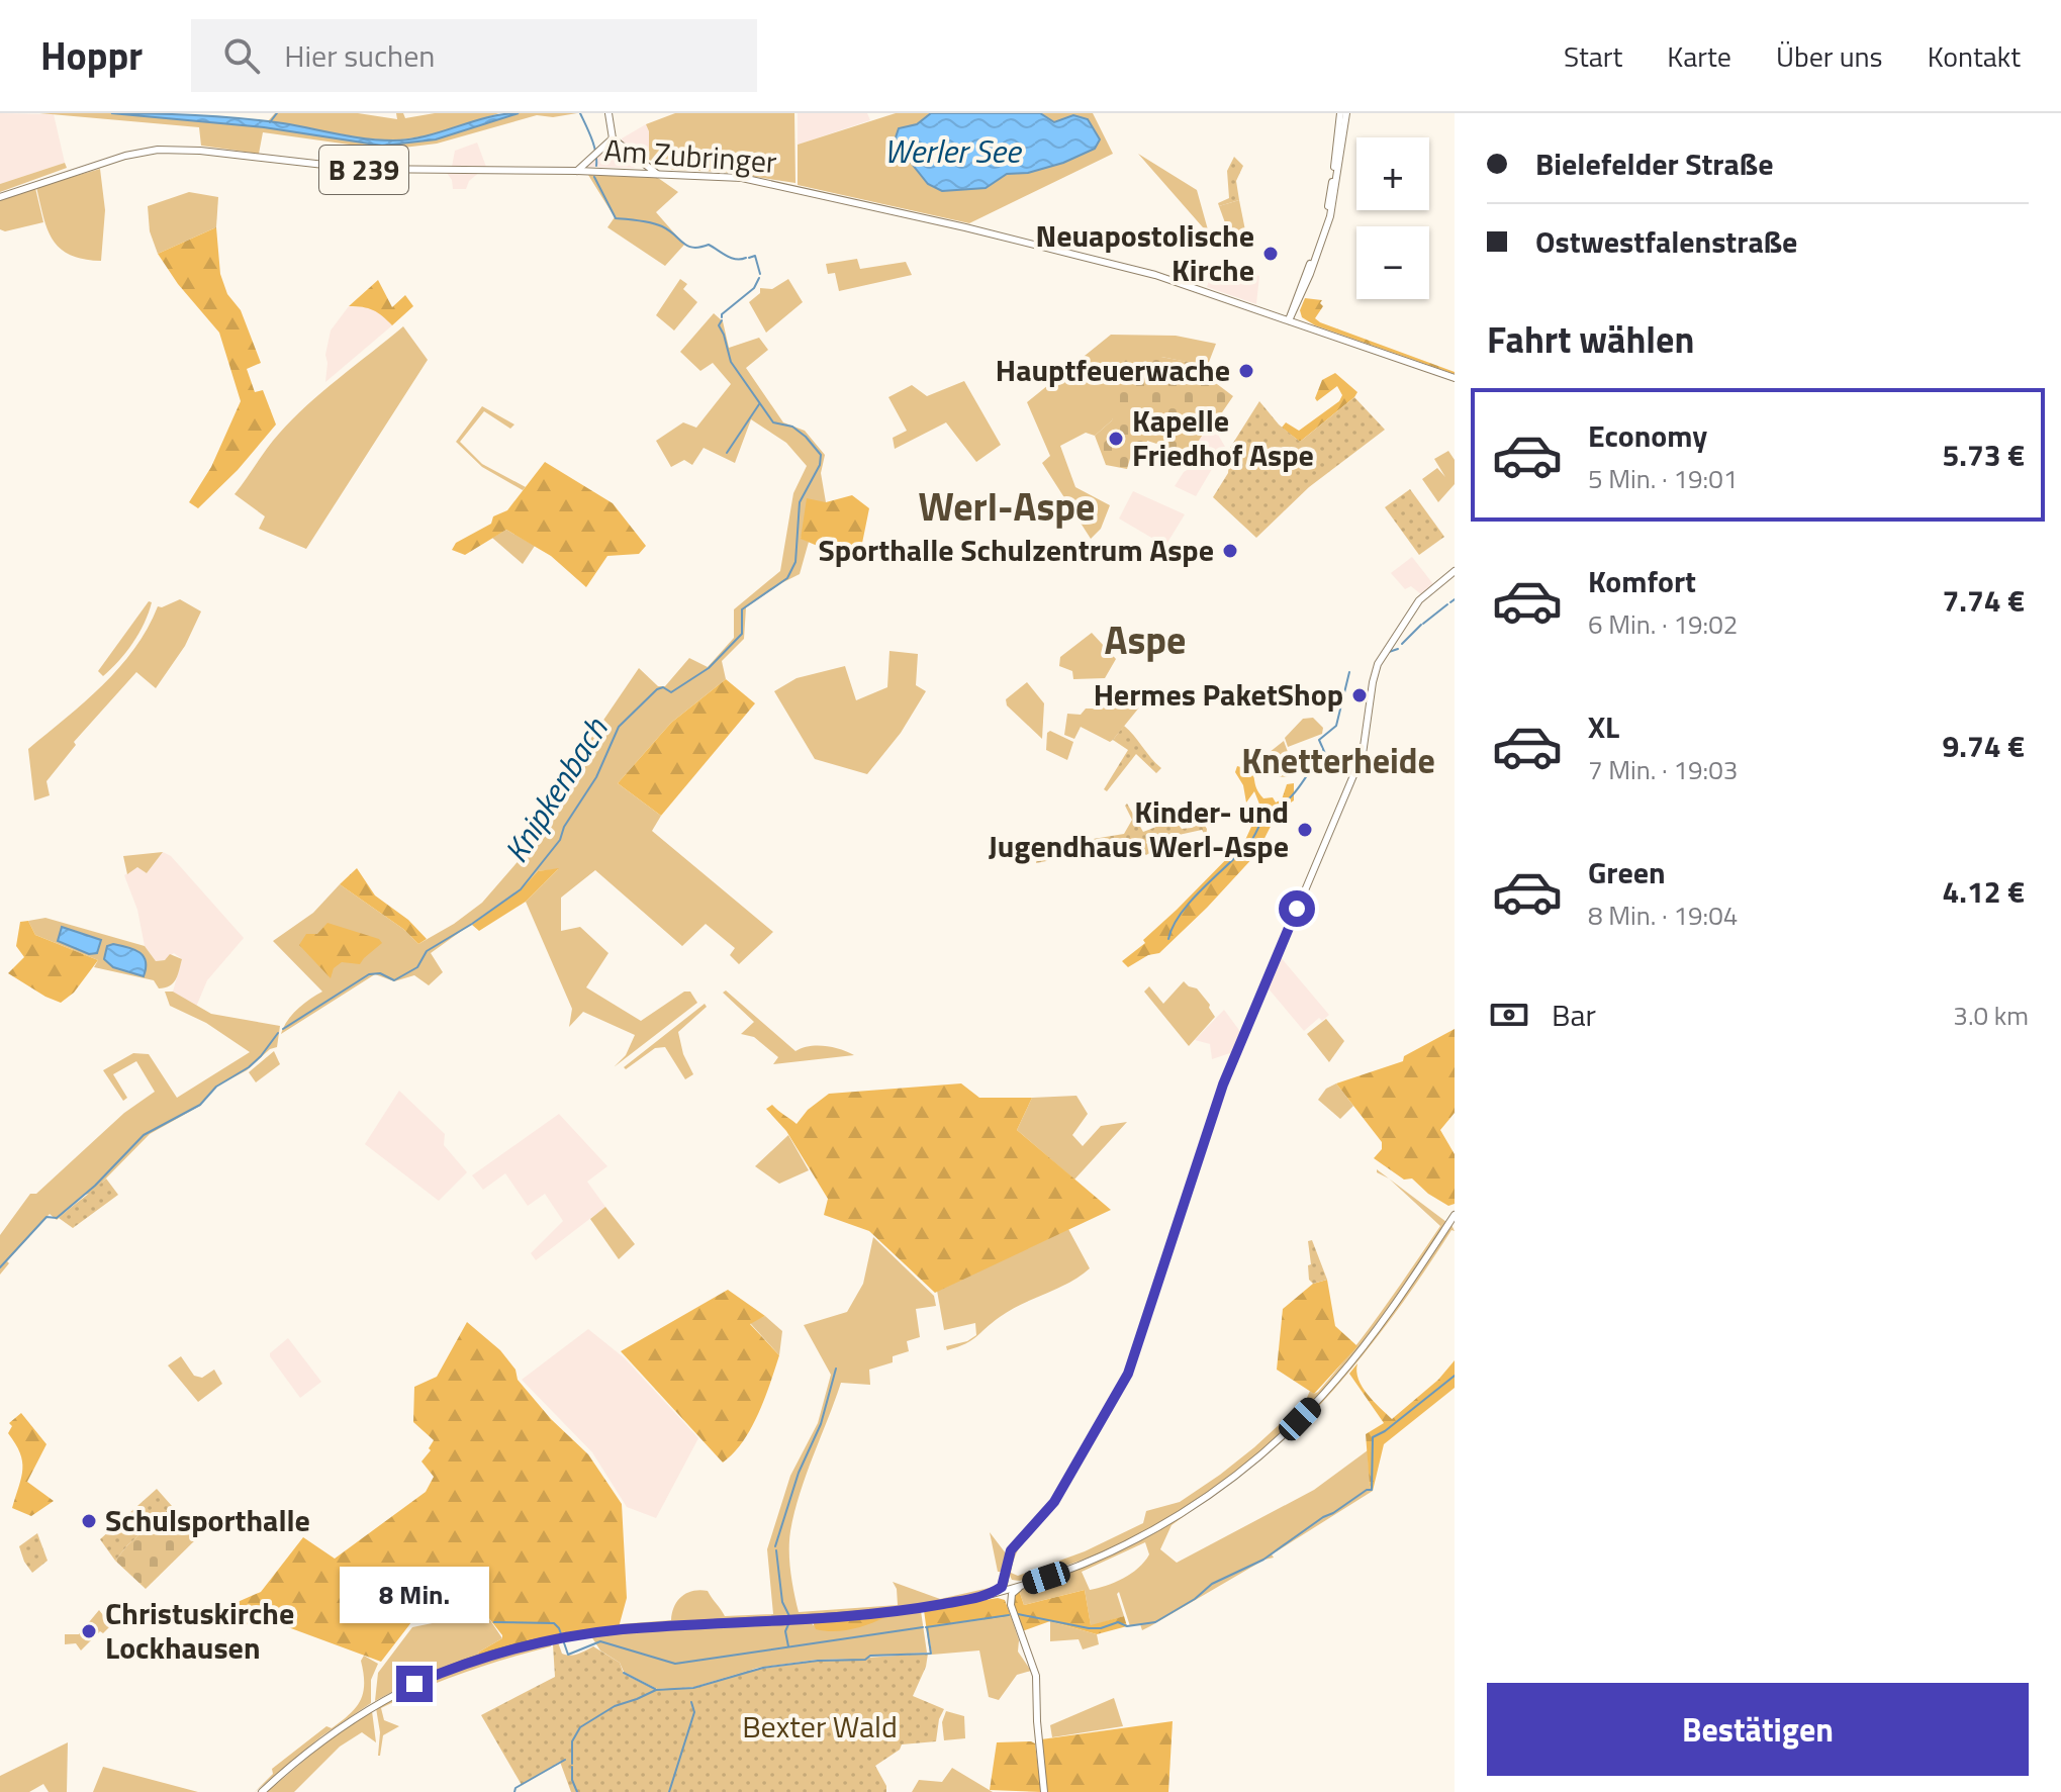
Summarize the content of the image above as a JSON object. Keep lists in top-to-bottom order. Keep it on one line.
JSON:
{"streets":{"main road":["Am Zubringer","B 239"]},"districts":["Werl-Aspe","Aspe","Knetterheide"],"water":["Werler See","Knipkenbach"],"parks":["Bexter Wald"],"places":["Neuapostolische Kirche","Hauptfeuerwache","Kapelle Friedhof Aspe","Sporthalle Schulzentrum Aspe","Hermes PaketShop","Kinder- und Jugendhaus Werl-Aspe","Schulsporthalle","Christuskirche Lockhausen"],"page":{"header":"Hoppr","search":"Hier suchen","nav":["Start","Karte","Über uns","Kontakt"],"banner":["Bielefelder Straße","Ostwestfalenstraße"],"map_buttons":["+","−"],"heading":"Fahrt wählen","list":[{"name":"Economy","note":"5 Min. · 19:01","value":"5.73 €"},{"name":"Komfort","note":"6 Min. · 19:02","value":"7.74 €"},{"name":"XL","note":"7 Min. · 19:03","value":"9.74 €"},{"name":"Green","note":"8 Min. · 19:04","value":"4.12 €"}],"pay":["Bar","3.0 km"],"bubble":"8 Min.","buttons":"Bestätigen"}}
